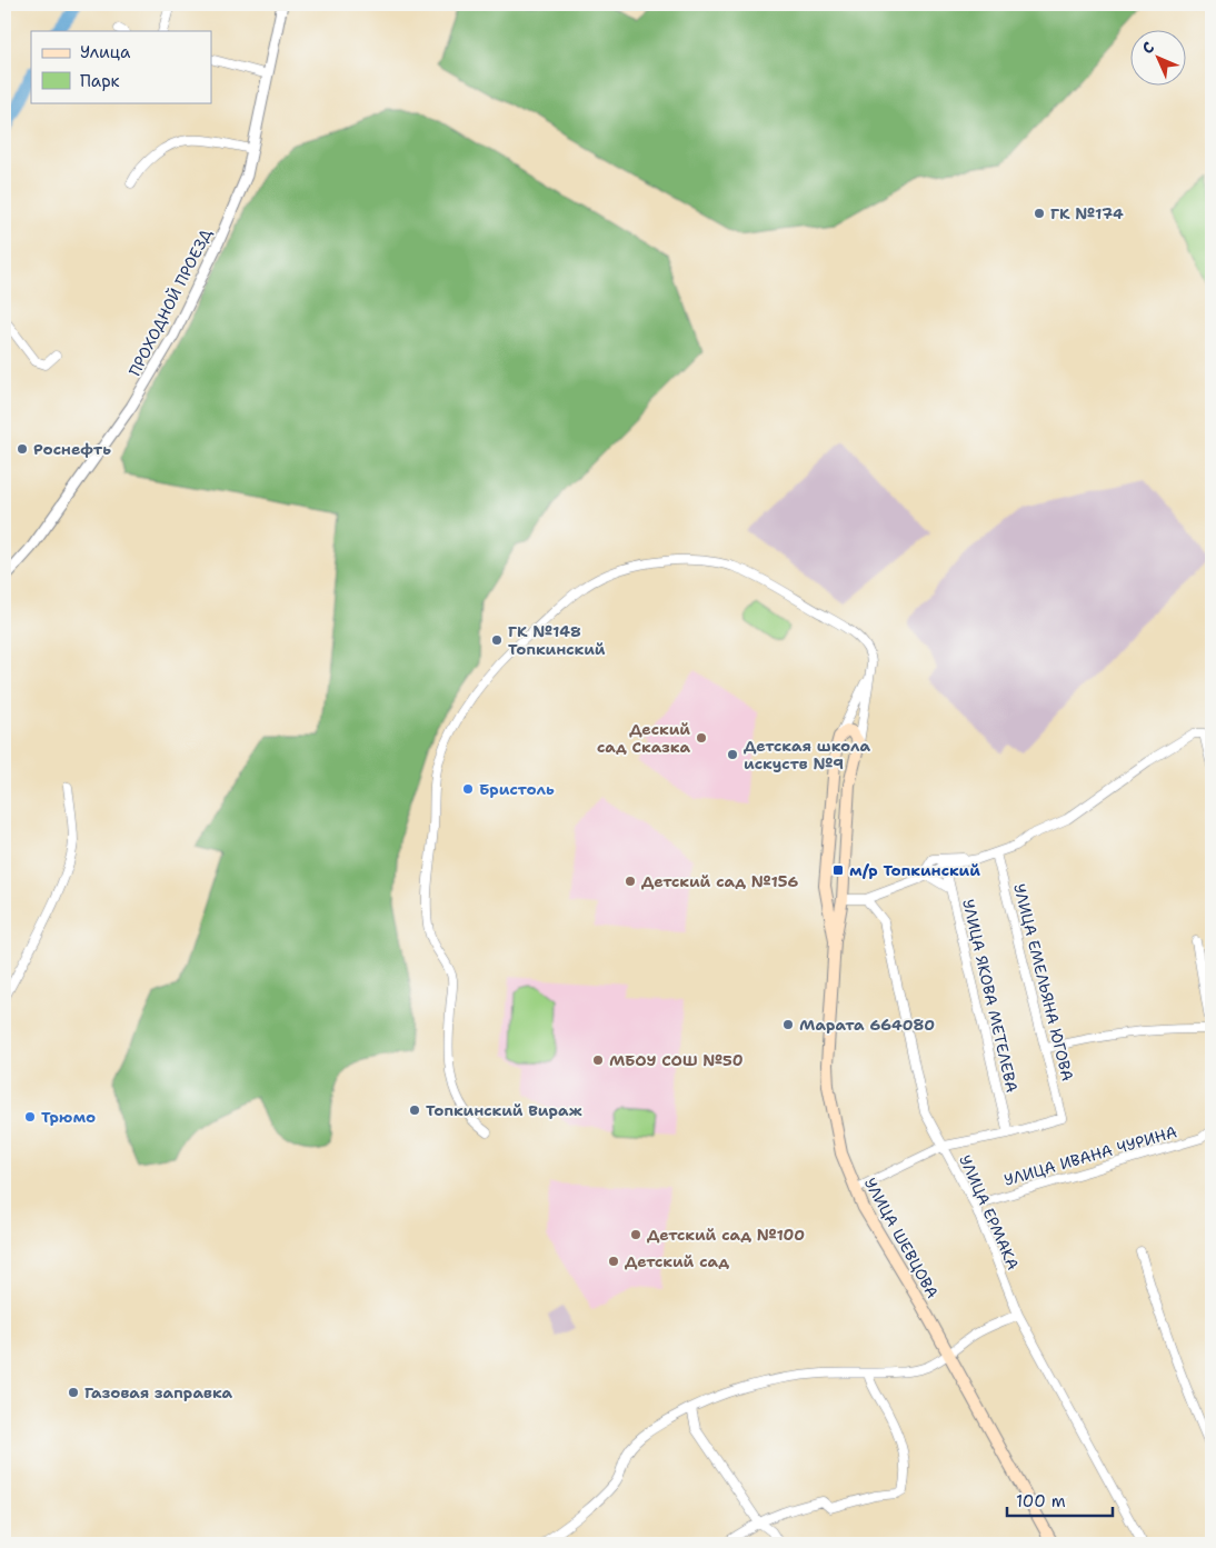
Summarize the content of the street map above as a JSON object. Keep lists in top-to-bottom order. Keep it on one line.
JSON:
{"streets":{"main road":["УЛИЦА ШЕВЦОВА"],"street":["ПРОХОДНОЙ ПРОЕЗД","УЛИЦА ЕМЕЛЬЯНА ЮГОВА","УЛИЦА ЯКОВА МЕТЕЛЕВА","УЛИЦА ИВАНА ЧУРИНА","УЛИЦА ЕРМАКА"]},"crossings":[["УЛИЦА ЕМЕЛЬЯНА ЮГОВА","УЛИЦА ЯКОВА МЕТЕЛЕВА"],["УЛИЦА ИВАНА ЧУРИНА","УЛИЦА ЕРМАКА"]],"places":{"other":["ГК №174","Роснефть","ГК №148 Топкинский","Деский сад Сказка","Детская школа искуств №9","Бристоль","Детский сад №156","Марата 664080","МБОУ СОШ №50","Топкинский Вираж","Трюмо","Детский сад №100","Детский сад","Газовая заправка"],"transit":["м/р Топкинский"]},"legend":["Улица","Парк"],"scale_bar":"100 m","north":"top left"}
